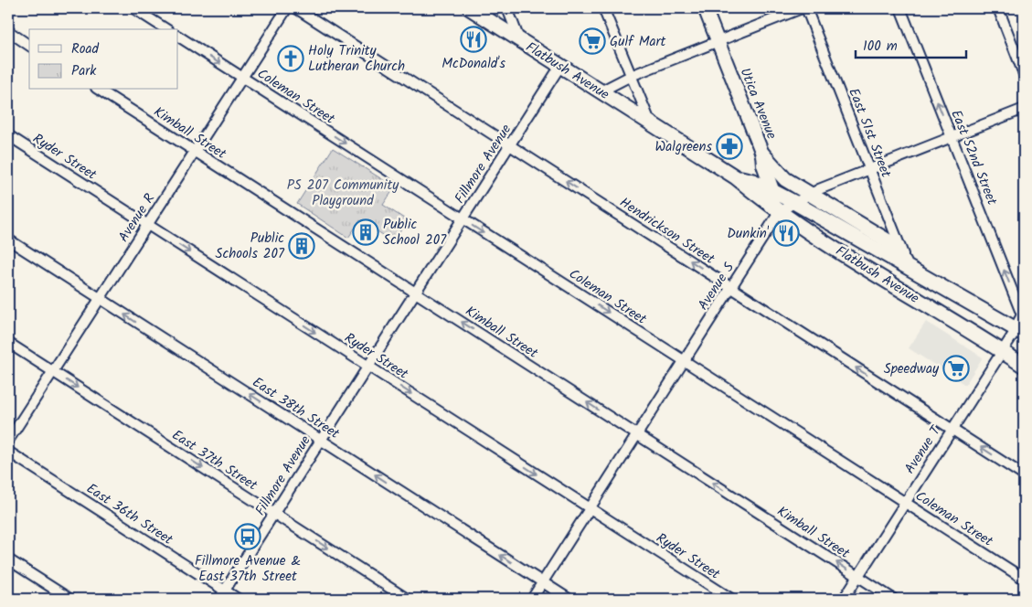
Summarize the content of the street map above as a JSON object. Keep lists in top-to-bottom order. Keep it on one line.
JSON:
{"streets":{"main road":["Flatbush Avenue","Utica Avenue"],"street":["Coleman Street","Kimball Street","East 51st Street","Ryder Street","East 52nd Street","Fillmore Avenue","Avenue R","Hendrickson Street","Avenue S","East 38th Street","Avenue T","East 37th Street","East 36th Street"]},"crossings":[["Flatbush Avenue","Utica Avenue"],["Flatbush Avenue","East 51st Street"],["Flatbush Avenue","East 52nd Street"],["Flatbush Avenue","Fillmore Avenue"],["Flatbush Avenue","Avenue S"],["Flatbush Avenue","Avenue T"],["Coleman Street","Fillmore Avenue"],["Coleman Street","Avenue R"],["Coleman Street","Avenue S"],["Coleman Street","Avenue T"],["Utica Avenue","Avenue S"],["Kimball Street","Fillmore Avenue"],["Kimball Street","Avenue R"],["Kimball Street","Avenue S"],["Kimball Street","Avenue T"],["East 51st Street","Avenue S"],["Ryder Street","Fillmore Avenue"],["Ryder Street","Avenue R"],["Ryder Street","Avenue S"],["East 52nd Street","Avenue S"],["East 52nd Street","Avenue T"],["Fillmore Avenue","Hendrickson Street"],["Fillmore Avenue","East 38th Street"],["Fillmore Avenue","East 37th Street"],["Fillmore Avenue","East 36th Street"],["Avenue R","East 38th Street"],["Avenue R","East 37th Street"],["Hendrickson Street","Avenue S"],["Hendrickson Street","Avenue T"],["Avenue S","East 38th Street"]],"one_way":["Coleman Street","Kimball Street","Ryder Street","East 52nd Street","Hendrickson Street","East 38th Street","East 37th Street"],"parks":["PS 207 Community Playground"],"places":{"restaurant":["McDonald's","Dunkin'"],"supermarket":["Gulf Mart","Speedway"],"church":["Holy Trinity Lutheran Church"],"pharmacy":["Walgreens"],"building":["Public School 207","Public Schools 207"],"bus stop":["Fillmore Avenue & East 37th Street"]},"legend":["Road","Park"],"scale_bar":"100 m"}
